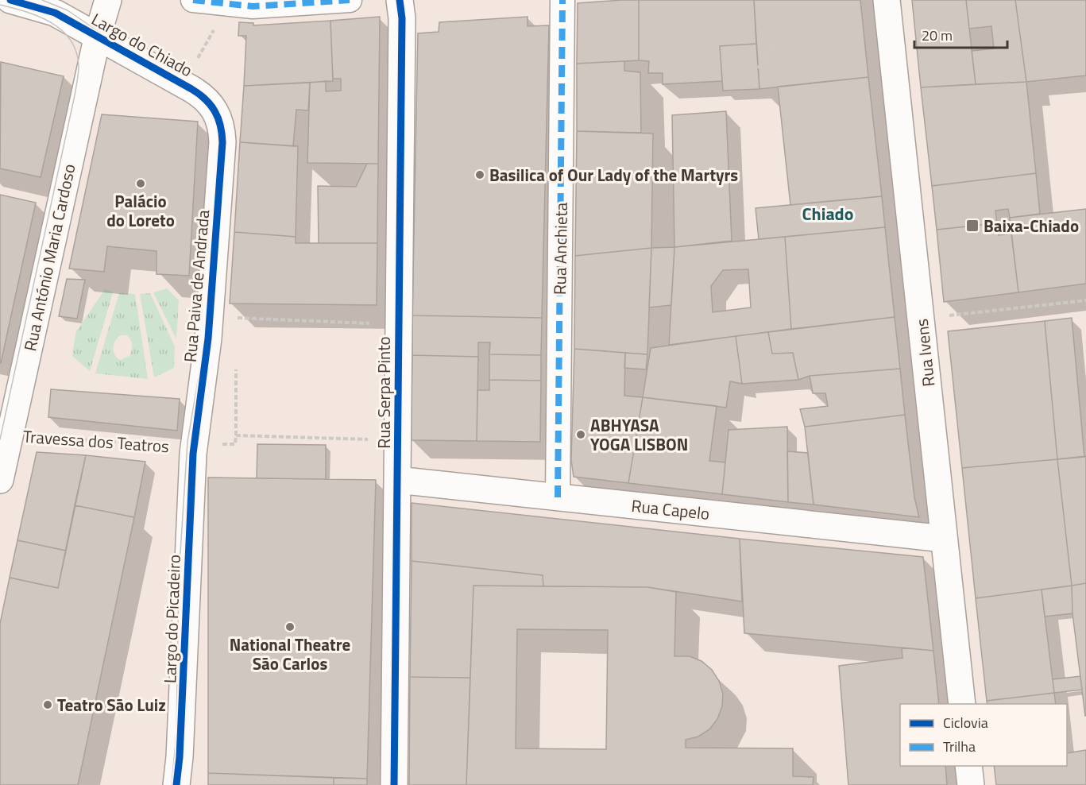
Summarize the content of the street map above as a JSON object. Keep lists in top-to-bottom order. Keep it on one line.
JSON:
{"streets":{"street":["Largo do Chiado","Rua Anchieta","Rua António Maria Cardoso","Rua Paiva de Andrada","Rua Ivens","Rua Serpa Pinto","Rua Capelo","Largo do Picadeiro"],"path":["Travessa dos Teatros"]},"crossings":[["Largo do Chiado","Rua António Maria Cardoso"],["Largo do Chiado","Rua Paiva de Andrada"],["Rua Anchieta","Rua Capelo"],["Rua António Maria Cardoso","Travessa dos Teatros"],["Rua Paiva de Andrada","Travessa dos Teatros"],["Rua Paiva de Andrada","Largo do Picadeiro"],["Rua Ivens","Rua Capelo"],["Rua Serpa Pinto","Rua Capelo"],["Travessa dos Teatros","Largo do Picadeiro"]],"districts":["Chiado"],"places":{"other":["Basilica of Our Lady of the Martyrs","Palácio do Loreto","ABHYASA YOGA LISBON","National Theatre São Carlos","Teatro São Luiz"],"transit":["Baixa-Chiado"]},"legend":["Ciclovia","Trilha"],"scale_bar":"20 m"}
